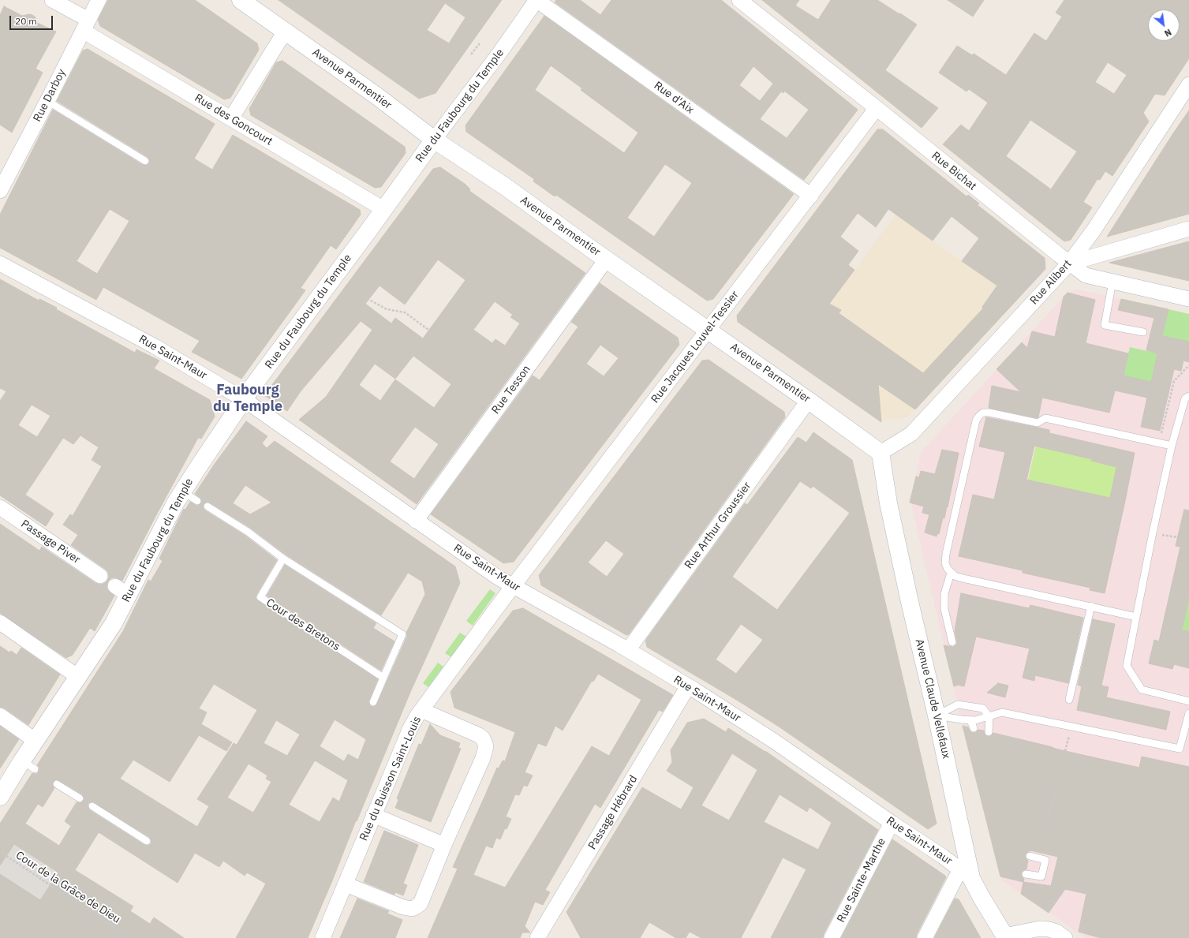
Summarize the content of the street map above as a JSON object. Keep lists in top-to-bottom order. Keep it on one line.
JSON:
{"streets":{"street":["Avenue Parmentier","Rue Darboy","Rue d'Aix","Rue du Faubourg du Temple","Rue des Goncourt","Rue Bichat","Rue Alibert","Rue Jacques Louvel-Tessier","Rue Saint-Maur","Rue Tesson","Rue Arthur Groussier","Passage Piver","Avenue Claude Vellefaux","Rue du Buisson Saint-Louis","Passage Hébrard","Rue Sainte-Marthe"],"lane":["Cour des Bretons"],"path":["Cour de la Grâce de Dieu"]},"crossings":[["Avenue Parmentier","Rue du Faubourg du Temple"],["Avenue Parmentier","Rue Alibert"],["Avenue Parmentier","Rue Jacques Louvel-Tessier"],["Avenue Parmentier","Rue Tesson"],["Avenue Parmentier","Rue Arthur Groussier"],["Avenue Parmentier","Avenue Claude Vellefaux"],["Rue Darboy","Rue des Goncourt"],["Rue d'Aix","Rue du Faubourg du Temple"],["Rue d'Aix","Rue Jacques Louvel-Tessier"],["Rue du Faubourg du Temple","Rue des Goncourt"],["Rue du Faubourg du Temple","Rue Saint-Maur"],["Rue Bichat","Rue Alibert"],["Rue Bichat","Rue Jacques Louvel-Tessier"],["Rue Alibert","Avenue Claude Vellefaux"],["Rue Jacques Louvel-Tessier","Rue Saint-Maur"],["Rue Jacques Louvel-Tessier","Rue du Buisson Saint-Louis"],["Rue Saint-Maur","Rue Tesson"],["Rue Saint-Maur","Rue Arthur Groussier"],["Rue Saint-Maur","Avenue Claude Vellefaux"],["Rue Saint-Maur","Rue du Buisson Saint-Louis"],["Rue Saint-Maur","Passage Hébrard"],["Rue Saint-Maur","Rue Sainte-Marthe"]],"districts":["Faubourg du Temple"],"scale_bar":"20 m","north":"bottom right"}
